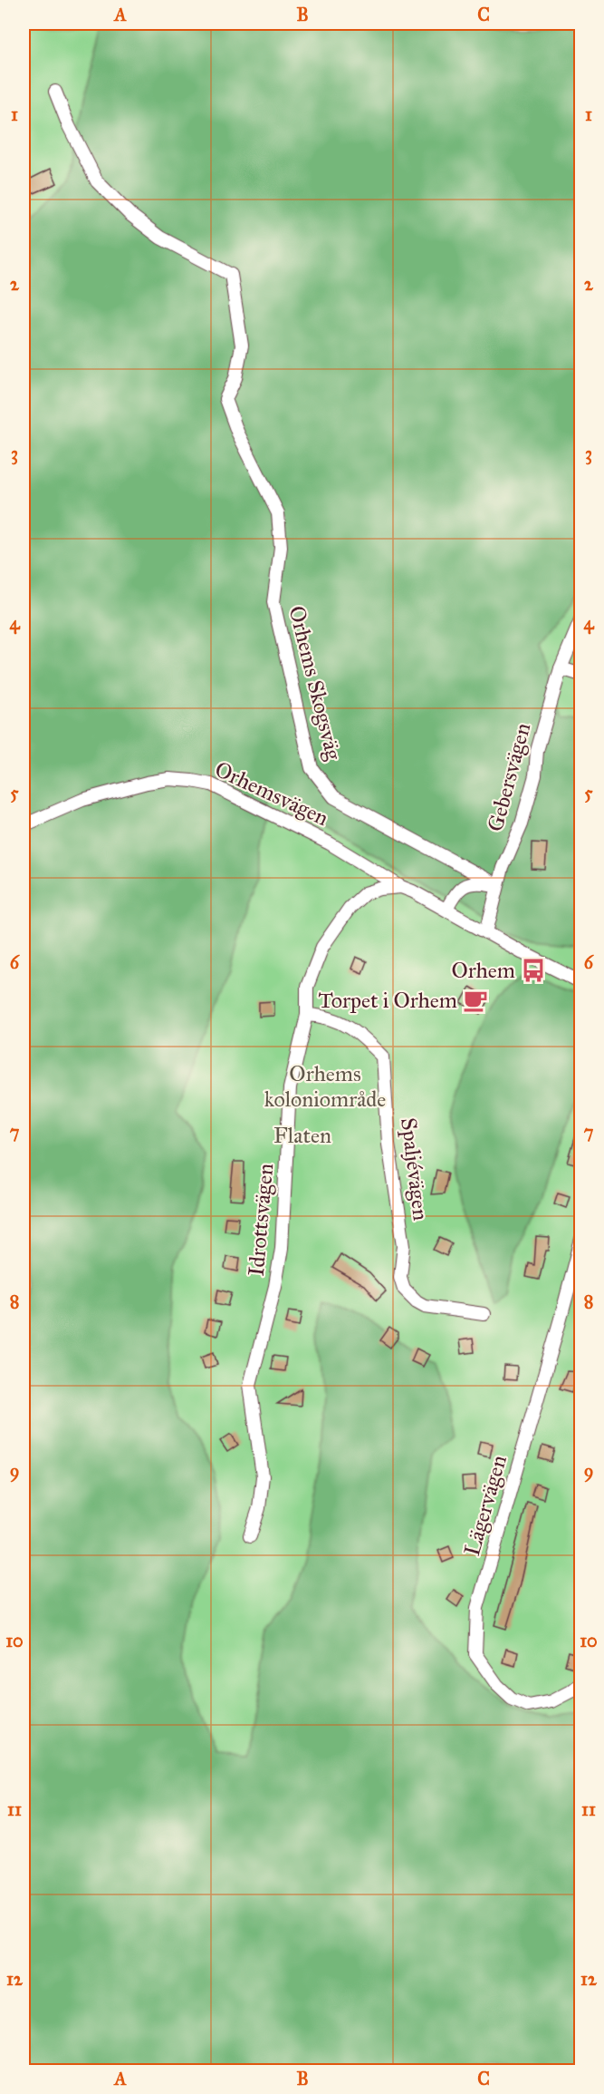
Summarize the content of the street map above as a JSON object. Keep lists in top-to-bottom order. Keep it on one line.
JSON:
{"streets":{"street":["Orhems Skogsväg","Gebersvägen","Orhemsvägen","Spaljévägen","Idrottsvägen","Lägervägen"]},"crossings":[["Orhems Skogsväg","Gebersvägen"],["Orhemsvägen","Idrottsvägen"],["Spaljévägen","Idrottsvägen"]],"parks":["Orhems koloniområde","Flaten"],"places":{"bus stop":["Orhem"],"cafe":["Torpet i Orhem"]},"grid":{"columns":["A","B","C"],"rows":["1","2","3","4","5","6","7","8","9","10","11","12"]}}
